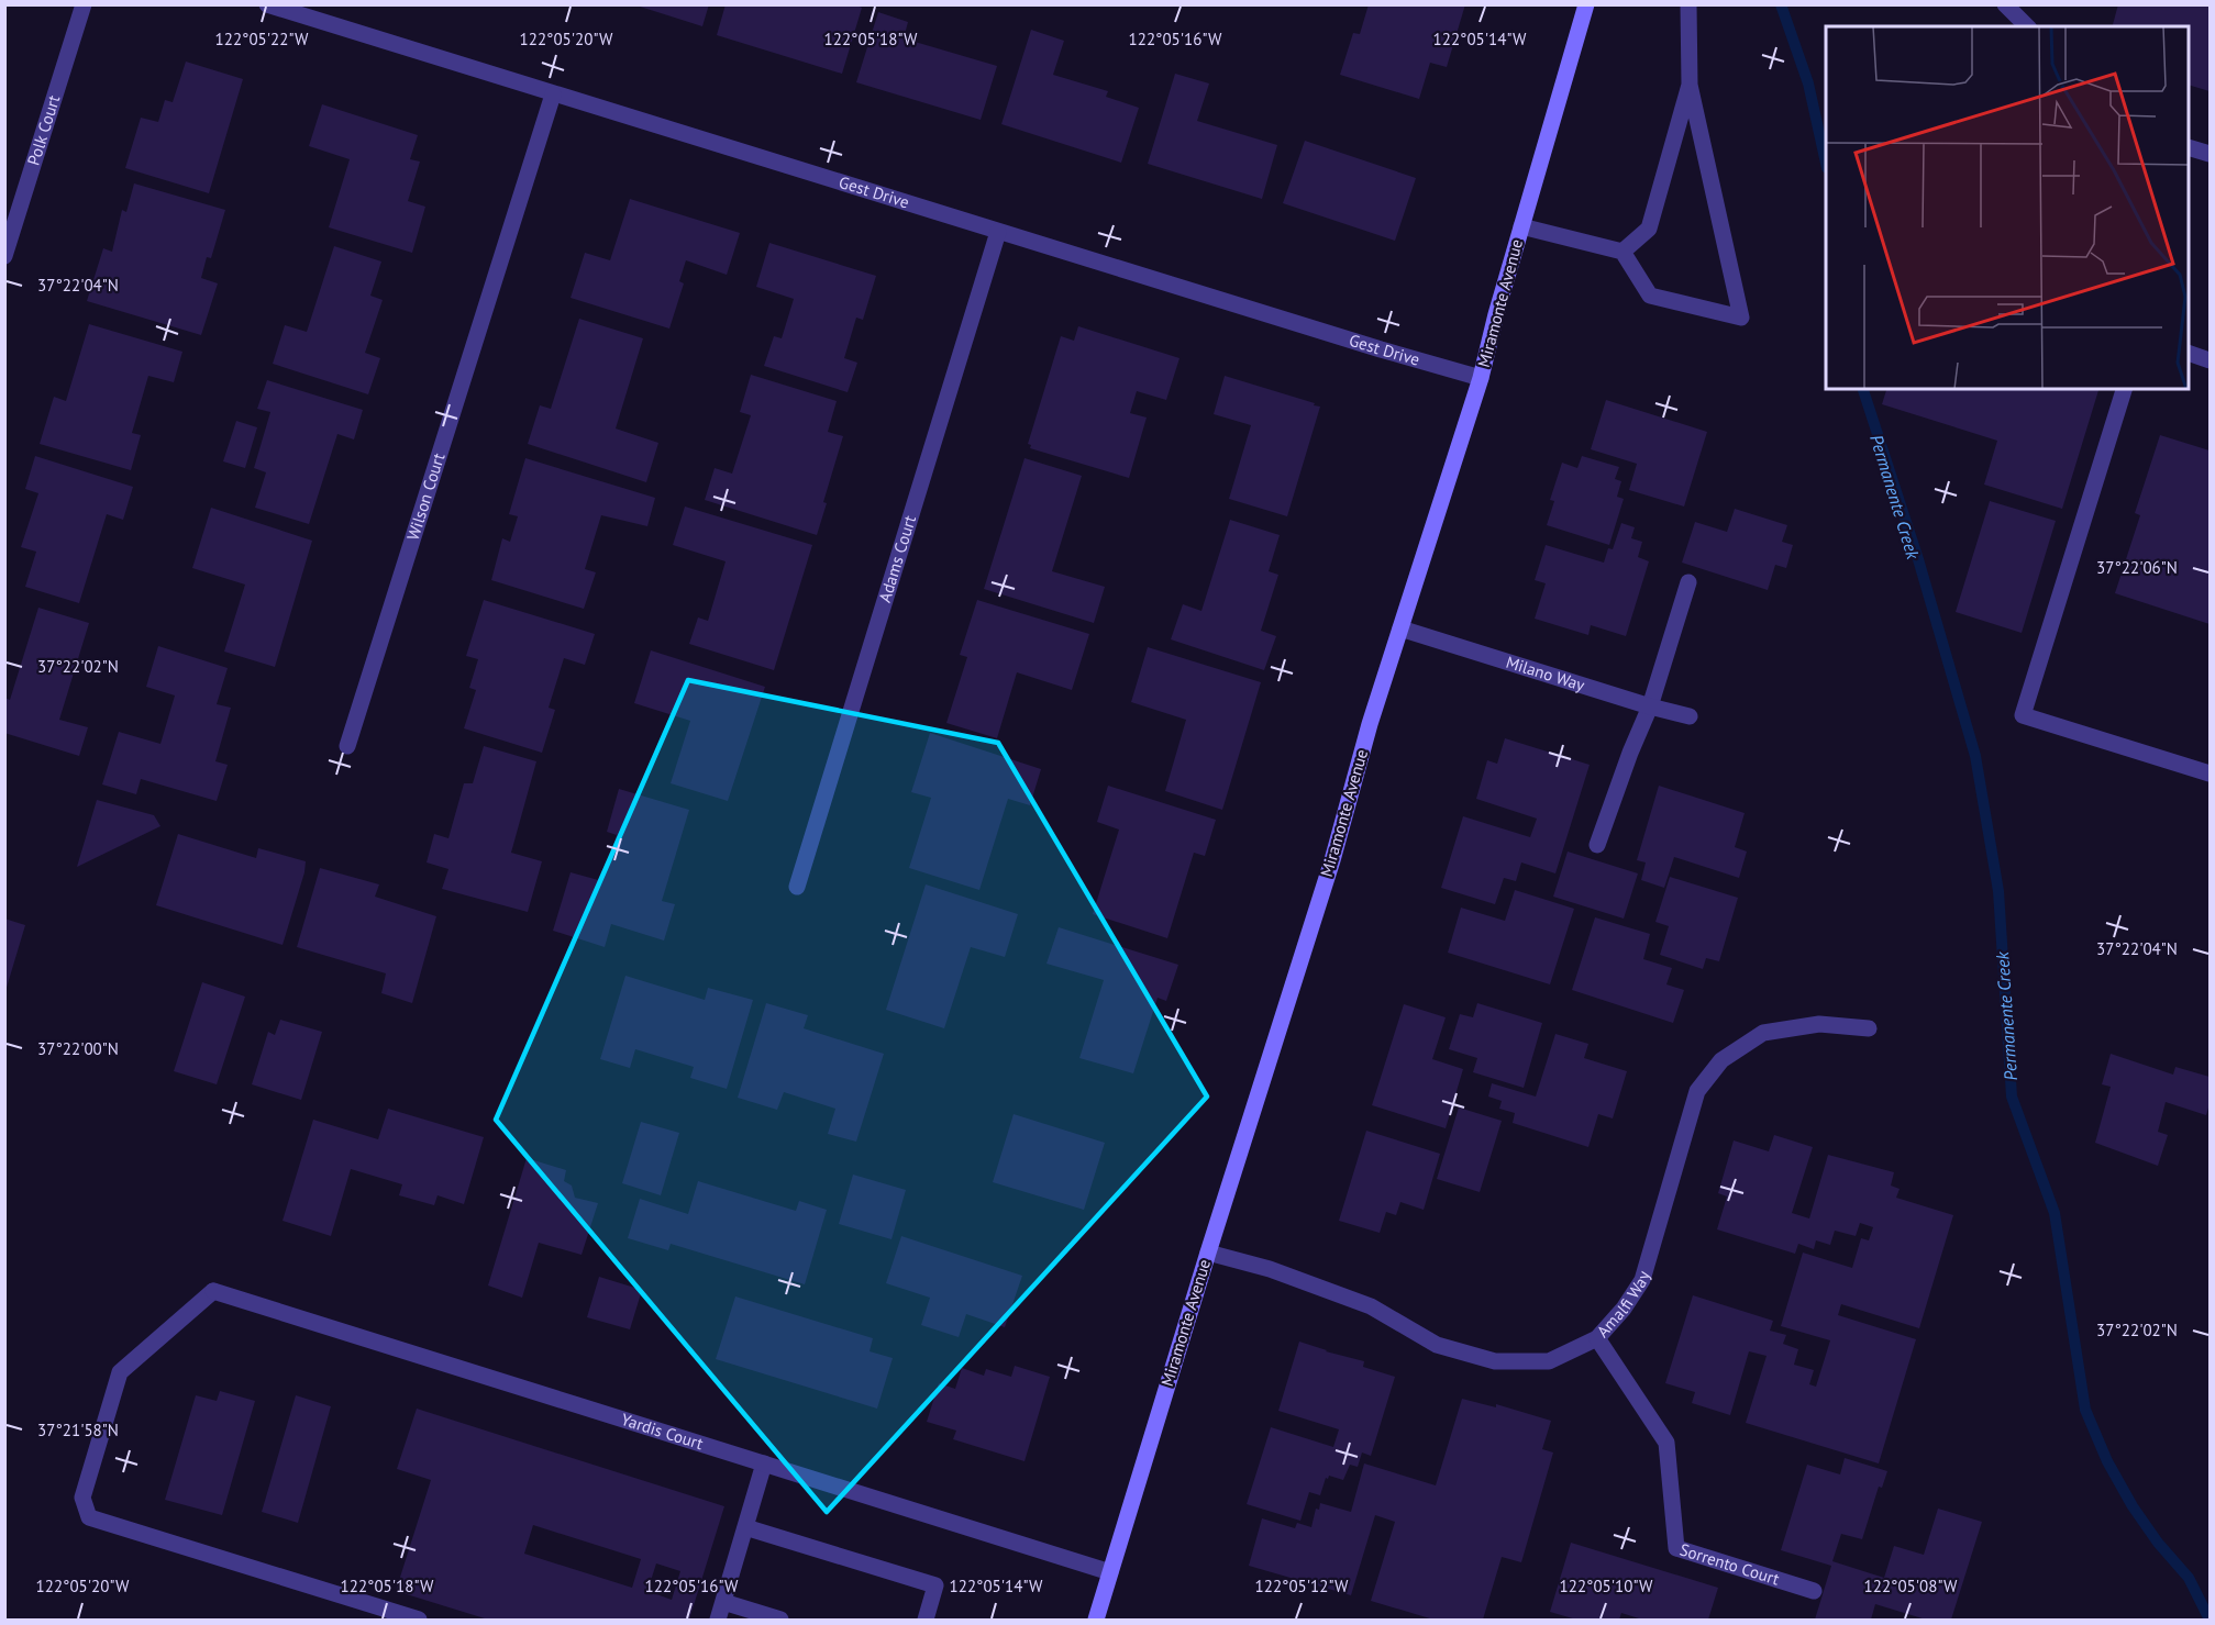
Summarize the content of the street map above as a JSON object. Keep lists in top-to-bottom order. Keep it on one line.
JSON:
{"streets":{"street":["Polk Court","Gest Drive","Miramonte Avenue","Wilson Court","Adams Court","Milano Way","Amalfi Way","Yardis Court","Sorrento Court"]},"crossings":[["Gest Drive","Miramonte Avenue"],["Gest Drive","Wilson Court"],["Gest Drive","Adams Court"],["Miramonte Avenue","Milano Way"],["Miramonte Avenue","Amalfi Way"],["Miramonte Avenue","Yardis Court"],["Amalfi Way","Sorrento Court"]],"water":["Permanente Creek"],"coordinates":["122°05'22\"W","122°05'20\"W","122°05'18\"W","122°05'16\"W","122°05'14\"W","37°22'04\"N","37°22'06\"N","37°22'02\"N","37°22'00\"N","37°21'58\"N","122°05'12\"W","122°05'10\"W","122°05'08\"W"]}
